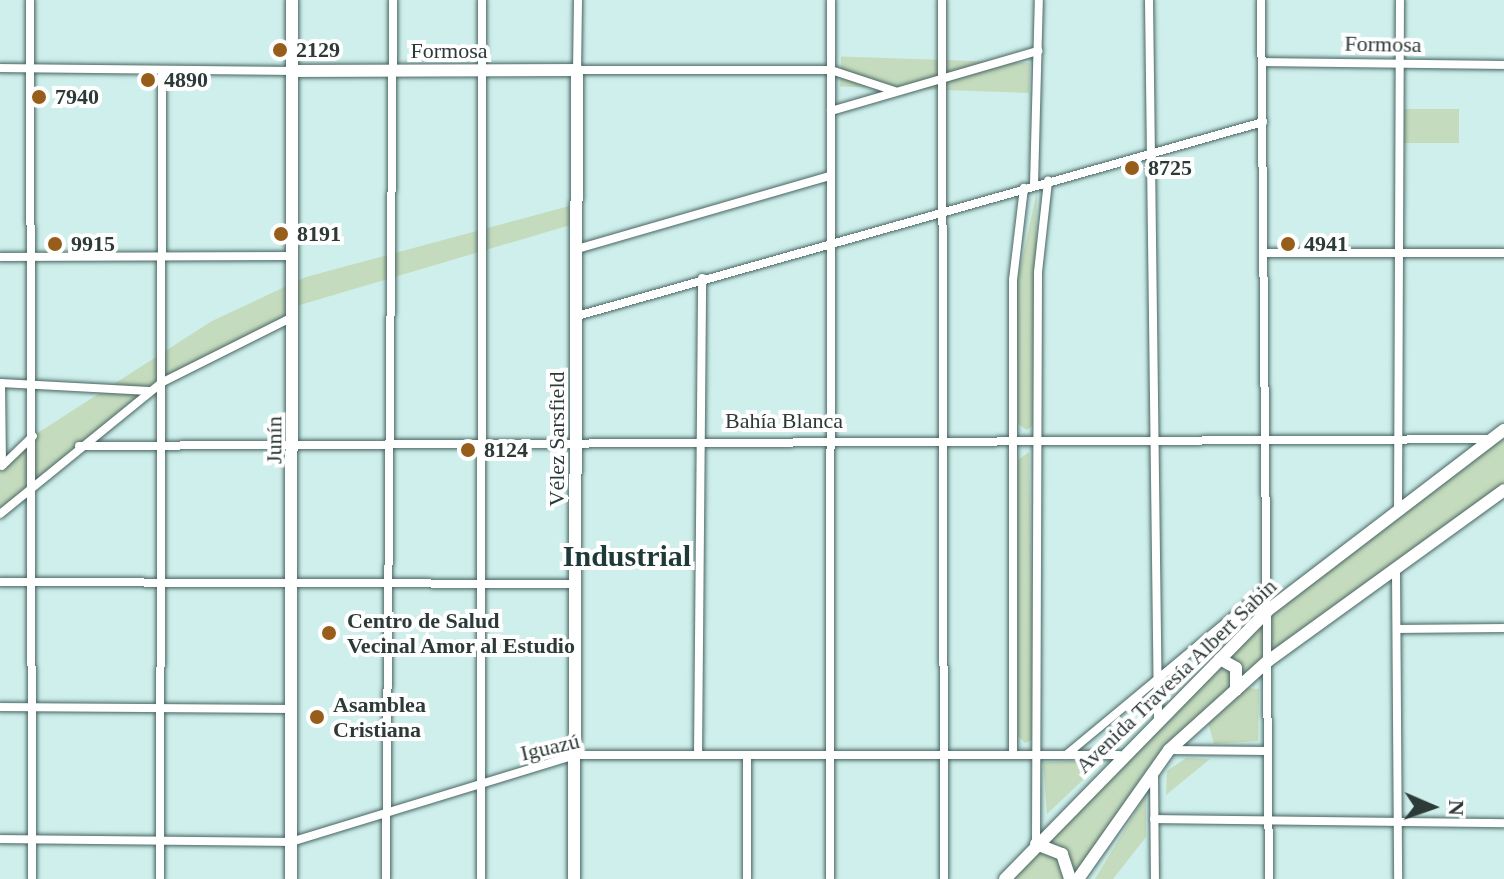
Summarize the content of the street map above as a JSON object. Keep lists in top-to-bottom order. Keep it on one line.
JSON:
{"streets":{"main road":["Formosa","Vélez Sarsfield","Junín","Avenida Travesía Albert Sabin"],"street":["Bahía Blanca","Iguazú"]},"crossings":[["Formosa","Vélez Sarsfield"],["Formosa","Junín"],["Bahía Blanca","Vélez Sarsfield"],["Bahía Blanca","Junín"],["Bahía Blanca","Avenida Travesía Albert Sabin"],["Vélez Sarsfield","Iguazú"],["Junín","Iguazú"],["Avenida Travesía Albert Sabin","Iguazú"]],"districts":["Industrial"],"places":["2129","4890","7940","8725","8191","9915","4941","8124","Centro de Salud Vecinal Amor al Estudio","Asamblea Cristiana"],"north":"right"}
